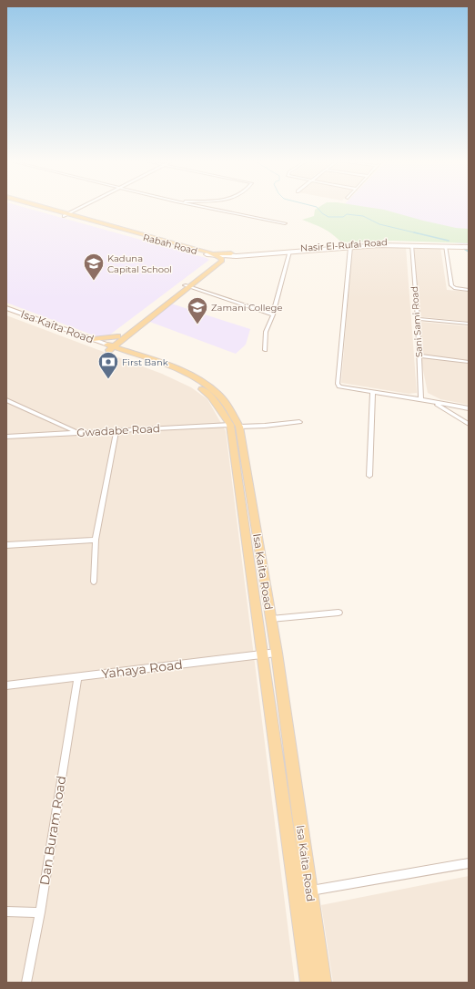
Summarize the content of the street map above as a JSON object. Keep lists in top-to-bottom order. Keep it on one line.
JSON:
{"streets":{"main road":["Rabah Road","Nasir El-Rufai Road","Isa Kaita Road"],"street":["Sani Sami Road","Gwadabe Road","Yahaya Road","Dan Buram Road"]},"crossings":[["Nasir El-Rufai Road","Sani Sami Road"],["Isa Kaita Road","Gwadabe Road"],["Isa Kaita Road","Yahaya Road"],["Yahaya Road","Dan Buram Road"]],"places":{"school or university":["Kaduna Capital School","Zamani College"],"bank":["First Bank"]}}
